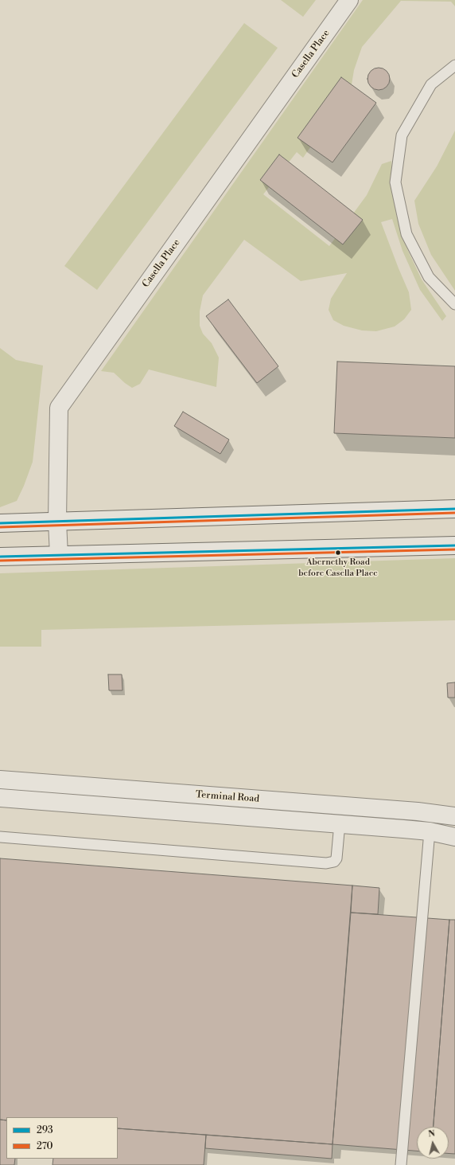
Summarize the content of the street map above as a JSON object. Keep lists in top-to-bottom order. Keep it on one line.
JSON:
{"streets":{"street":["Casella Place","Terminal Road"]},"places":["Abernethy Road before Casella Place"],"lines":["transit line 293","transit line 270"],"legend":["293","270"],"north":"top"}
